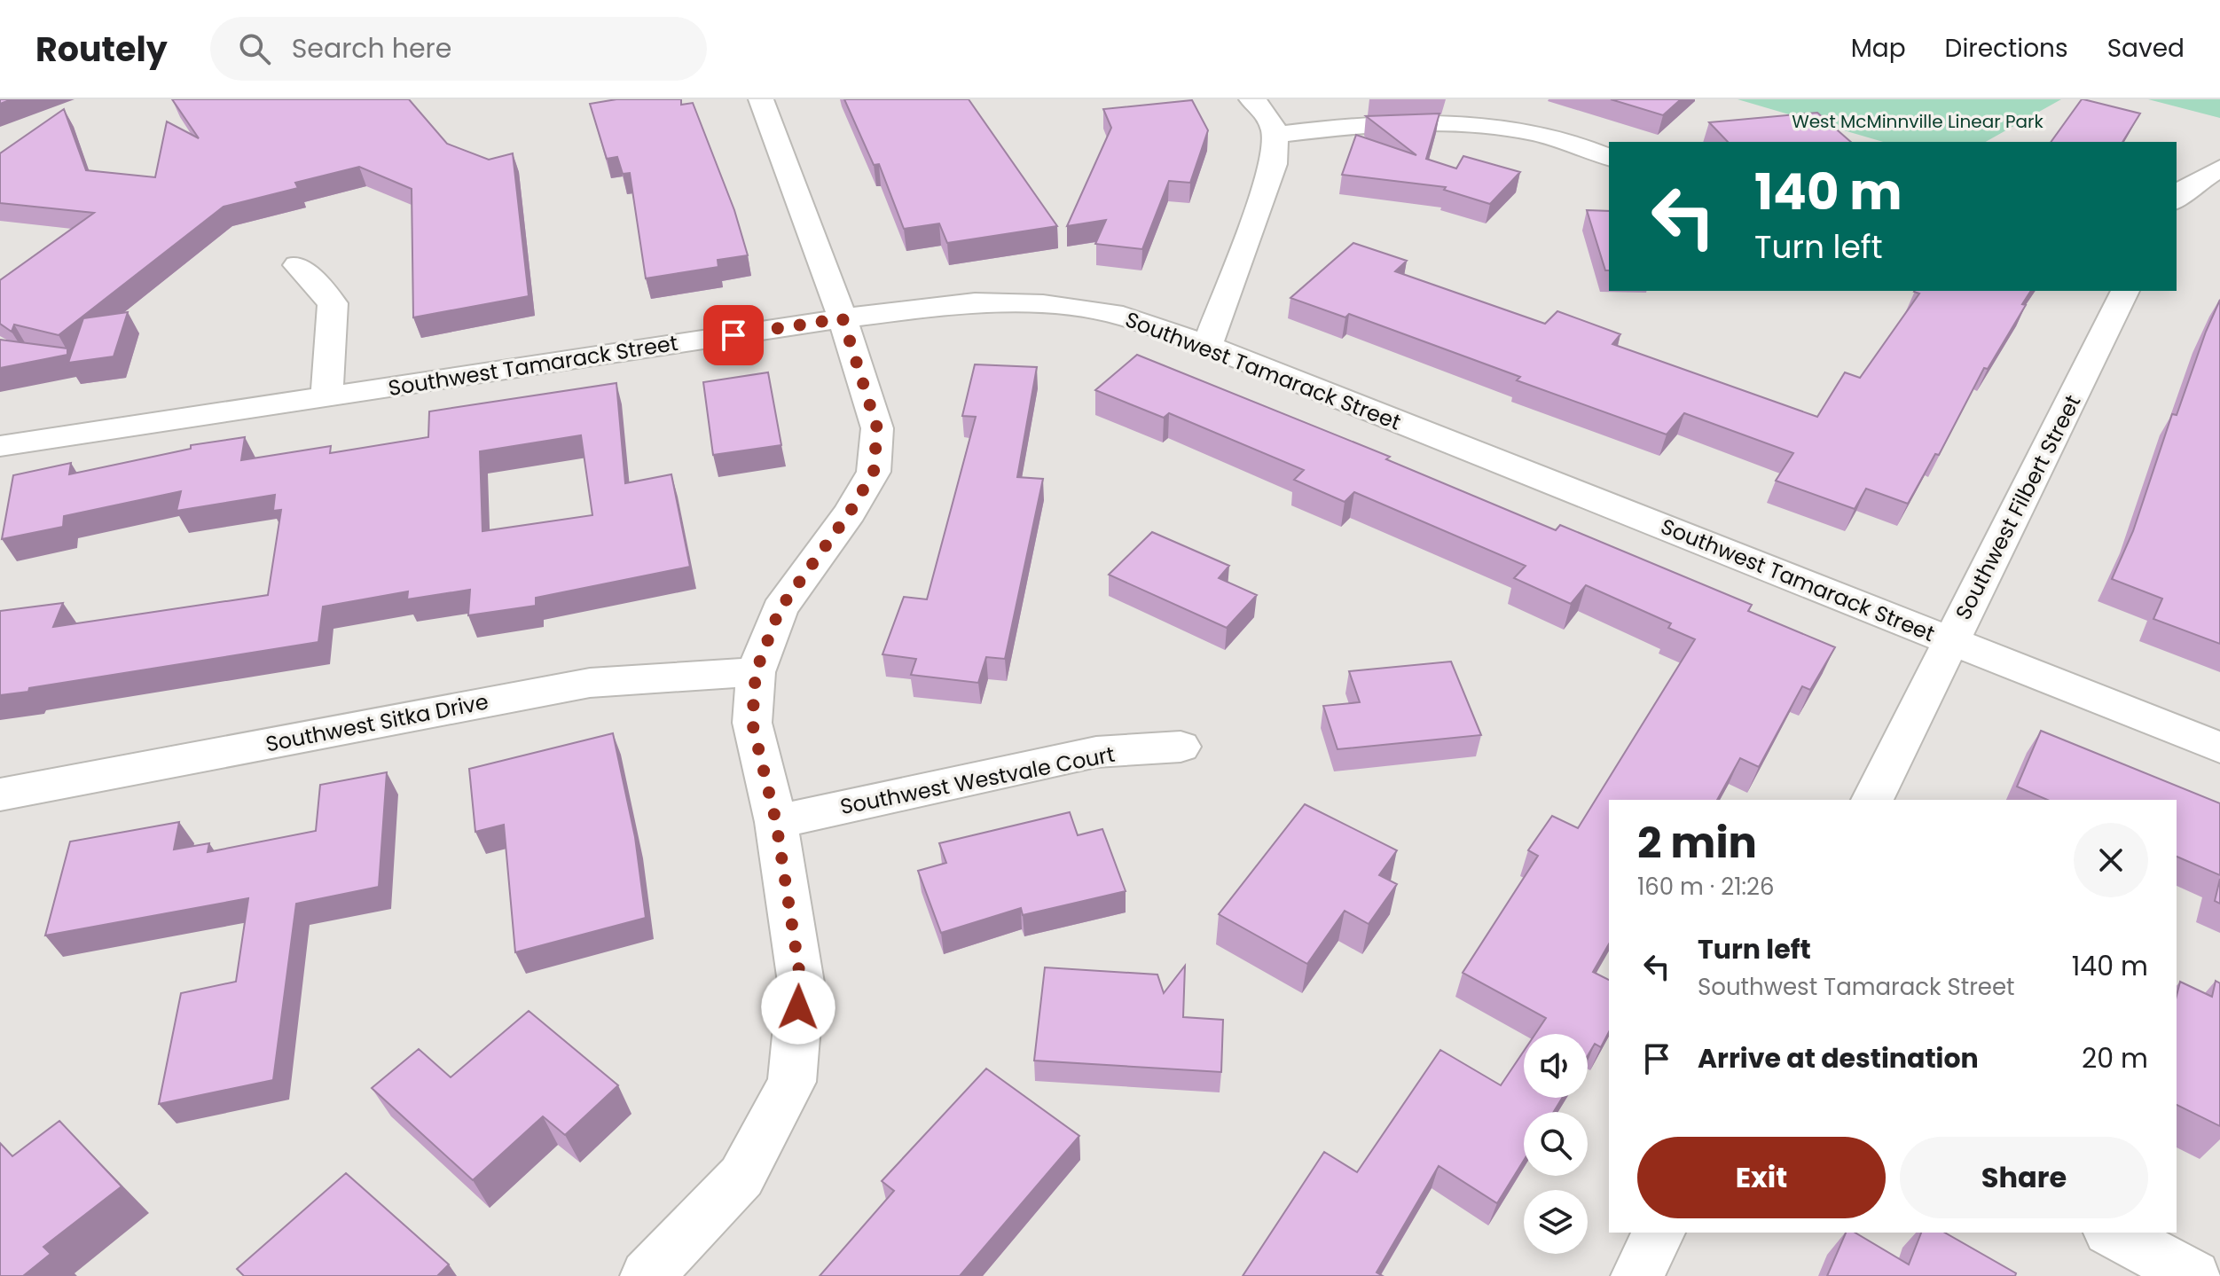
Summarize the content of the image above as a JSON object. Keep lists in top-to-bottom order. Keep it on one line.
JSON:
{"streets":{"street":["Southwest Tamarack Street","Southwest Filbert Street","Southwest Sitka Drive","Southwest Westvale Court"]},"crossings":[["Southwest Tamarack Street","Southwest Filbert Street"]],"parks":["West McMinnville Linear Park"],"page":{"header":"Routely","search":"Search here","nav":["Map","Directions","Saved"],"turn":["140 m","Turn left"],"heading":["2 min","160 m · 21:26"],"list":[{"name":"Turn left","note":"Southwest Tamarack Street","value":"140 m"},{"name":"Arrive at destination","value":"20 m"}],"buttons":["Exit","Share"]}}
